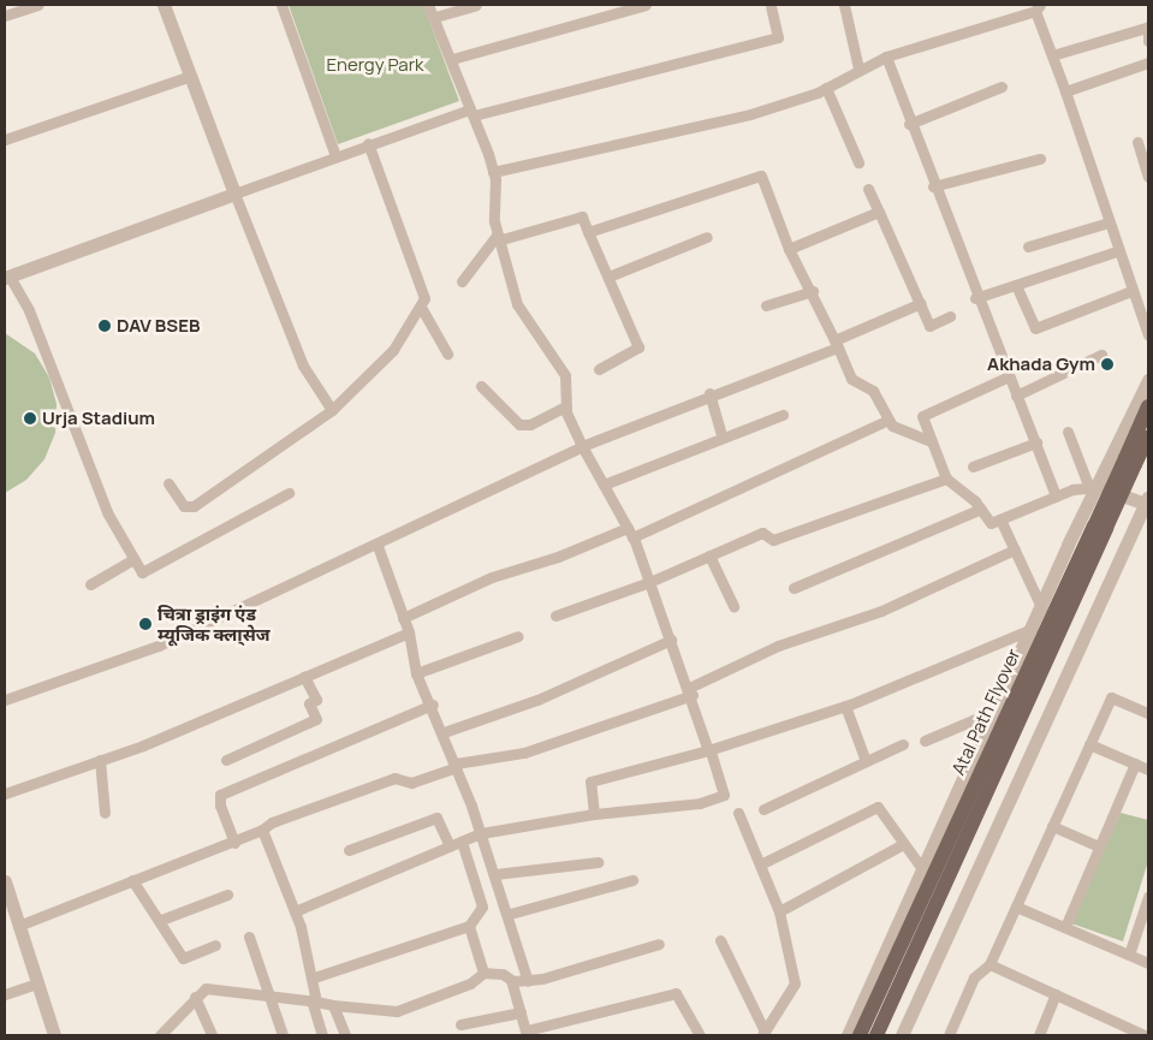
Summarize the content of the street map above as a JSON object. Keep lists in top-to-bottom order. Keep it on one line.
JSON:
{"streets":{"main road":["Atal Path Flyover"]},"parks":["Energy Park"],"places":["DAV BSEB","Akhada Gym","Urja Stadium","चित्रा ड्राइंग एंड म्यूजिक क्ला्सेज"]}
